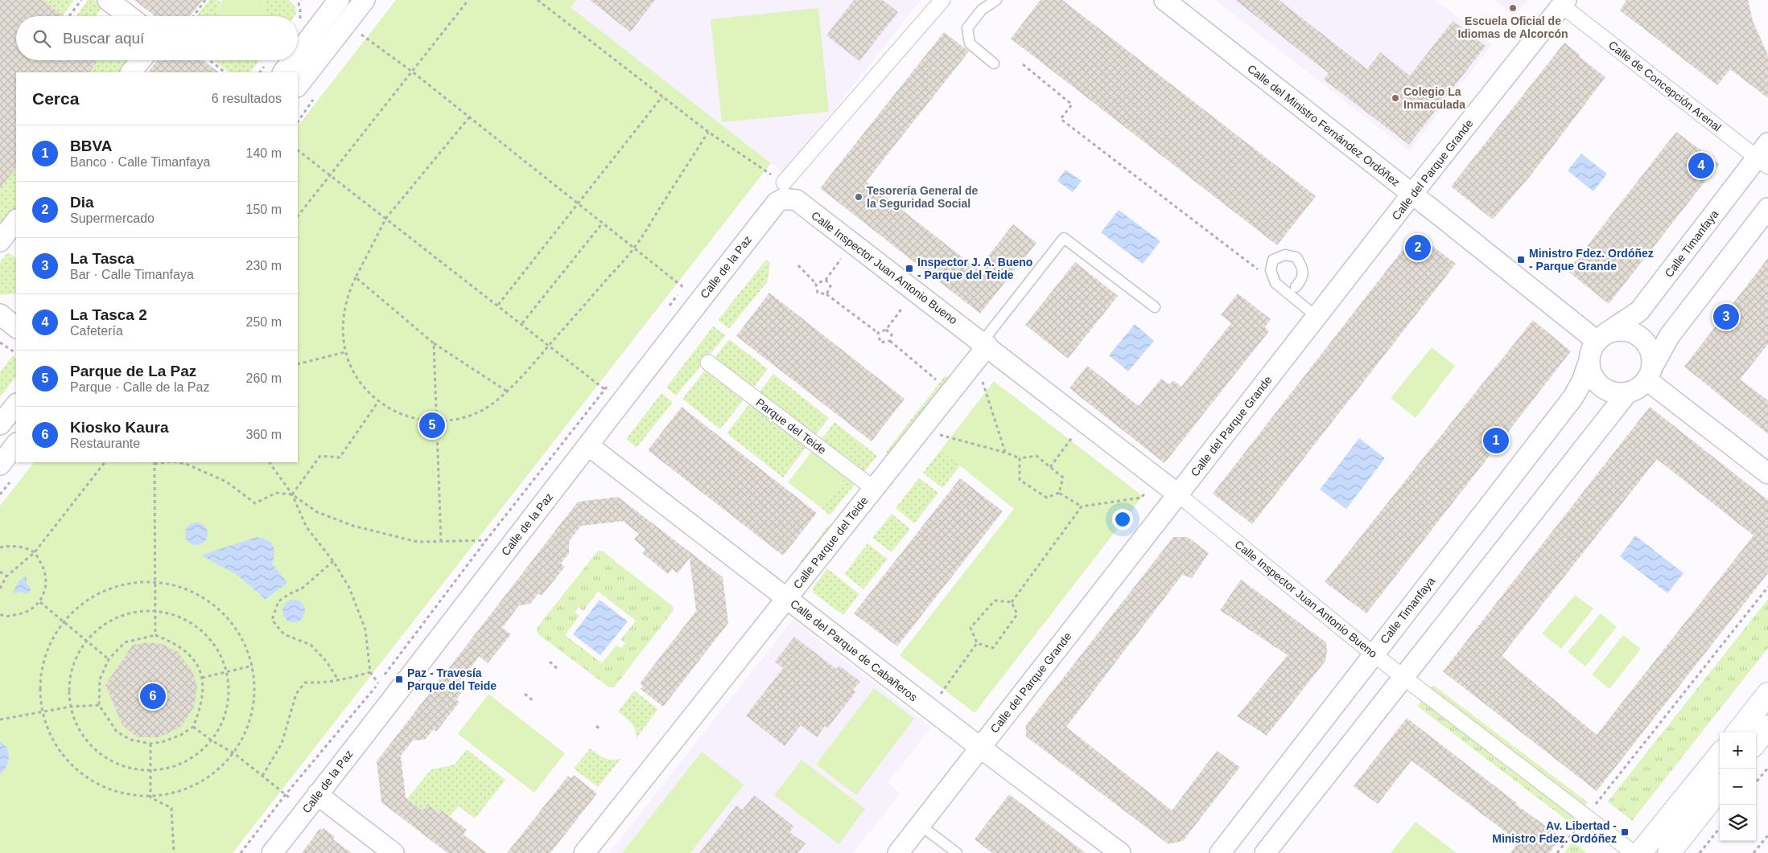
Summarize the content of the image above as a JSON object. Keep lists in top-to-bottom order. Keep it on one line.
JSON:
{"streets":{"street":["Calle de Concepción Arenal","Calle del Ministro Fernández Ordóñez","Calle del Parque Grande","Calle Timanfaya","Calle de la Paz","Calle Inspector Juan Antonio Bueno","Parque del Teide","Calle Parque del Teide","Calle del Parque de Cabañeros"]},"crossings":[["Calle de Concepción Arenal","Calle del Parque Grande"],["Calle de Concepción Arenal","Calle Timanfaya"],["Calle del Ministro Fernández Ordóñez","Calle del Parque Grande"],["Calle del Ministro Fernández Ordóñez","Calle Timanfaya"],["Calle del Parque Grande","Calle Inspector Juan Antonio Bueno"],["Calle del Parque Grande","Calle del Parque de Cabañeros"],["Calle Timanfaya","Calle Inspector Juan Antonio Bueno"],["Calle de la Paz","Calle Inspector Juan Antonio Bueno"],["Calle de la Paz","Calle del Parque de Cabañeros"],["Calle Inspector Juan Antonio Bueno","Calle Parque del Teide"],["Parque del Teide","Calle Parque del Teide"],["Calle Parque del Teide","Calle del Parque de Cabañeros"]],"places":{"other":["Escuela Oficial de Idiomas de Alcorcón","Colegio La Inmaculada","Tesorería General de la Seguridad Social"],"transit":["Ministro Fdez. Ordóñez - Parque Grande","Inspector J. A. Bueno - Parque del Teide","Paz - Travesía Parque del Teide","Av. Libertad - Ministro Fdez. Ordóñez"]},"page":{"search":"Buscar aquí","heading":["Cerca","6 resultados"],"list":[{"mark":"1","name":"BBVA","note":"Banco · Calle Timanfaya","value":"140 m"},{"mark":"2","name":"Dia","note":"Supermercado","value":"150 m"},{"mark":"3","name":"La Tasca","note":"Bar · Calle Timanfaya","value":"230 m"},{"mark":"4","name":"La Tasca 2","note":"Cafetería","value":"250 m"},{"mark":"5","name":"Parque de La Paz","note":"Parque · Calle de la Paz","value":"260 m"},{"mark":"6","name":"Kiosko Kaura","note":"Restaurante","value":"360 m"}],"pins":["4","2","3","5","1","6"],"map_buttons":["+","−"]}}
